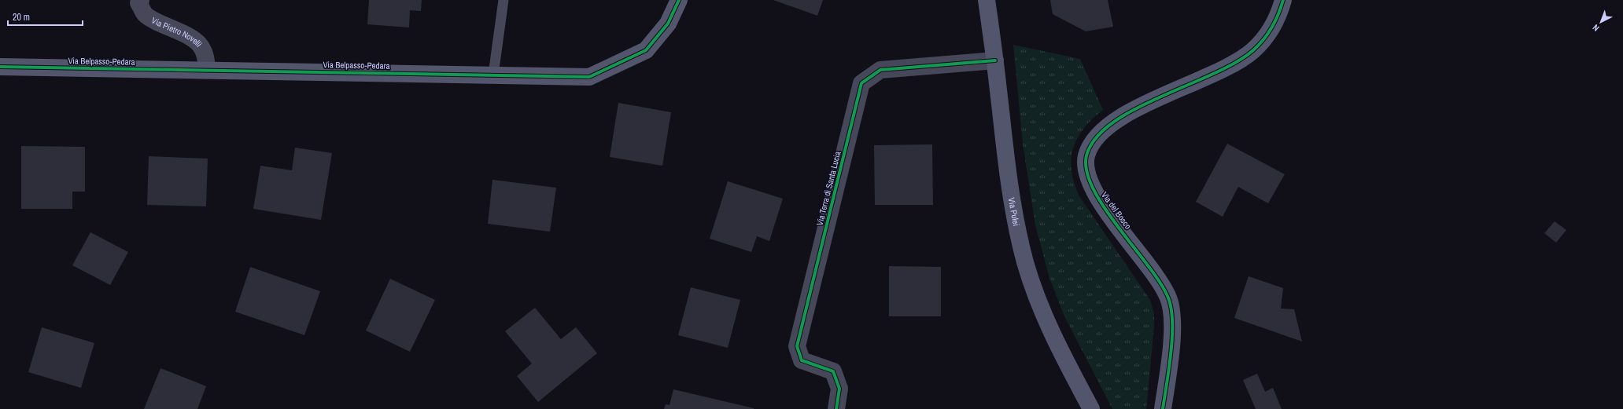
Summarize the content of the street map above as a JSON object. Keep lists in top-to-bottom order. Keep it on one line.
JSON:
{"streets":{"street":["Via Pietro Novelli","Via Belpasso-Pedara","Via Terra di Santa Lucia","Via del Bosco","Via Pulei"]},"crossings":[["Via Pietro Novelli","Via Belpasso-Pedara"],["Via Terra di Santa Lucia","Via Pulei"]],"scale_bar":"20 m","north":"bottom left"}
